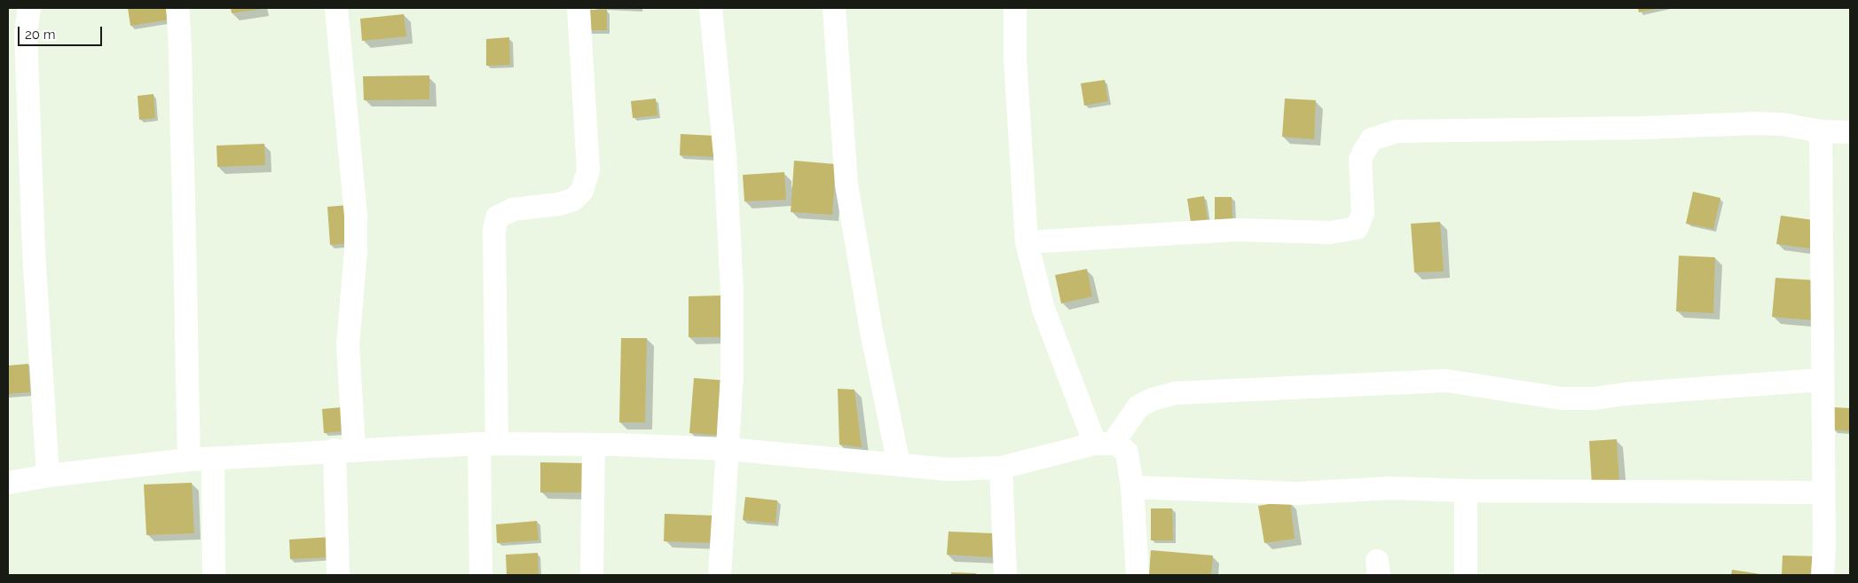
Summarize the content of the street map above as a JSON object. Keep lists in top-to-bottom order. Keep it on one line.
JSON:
{"scale_bar":"20 m"}
